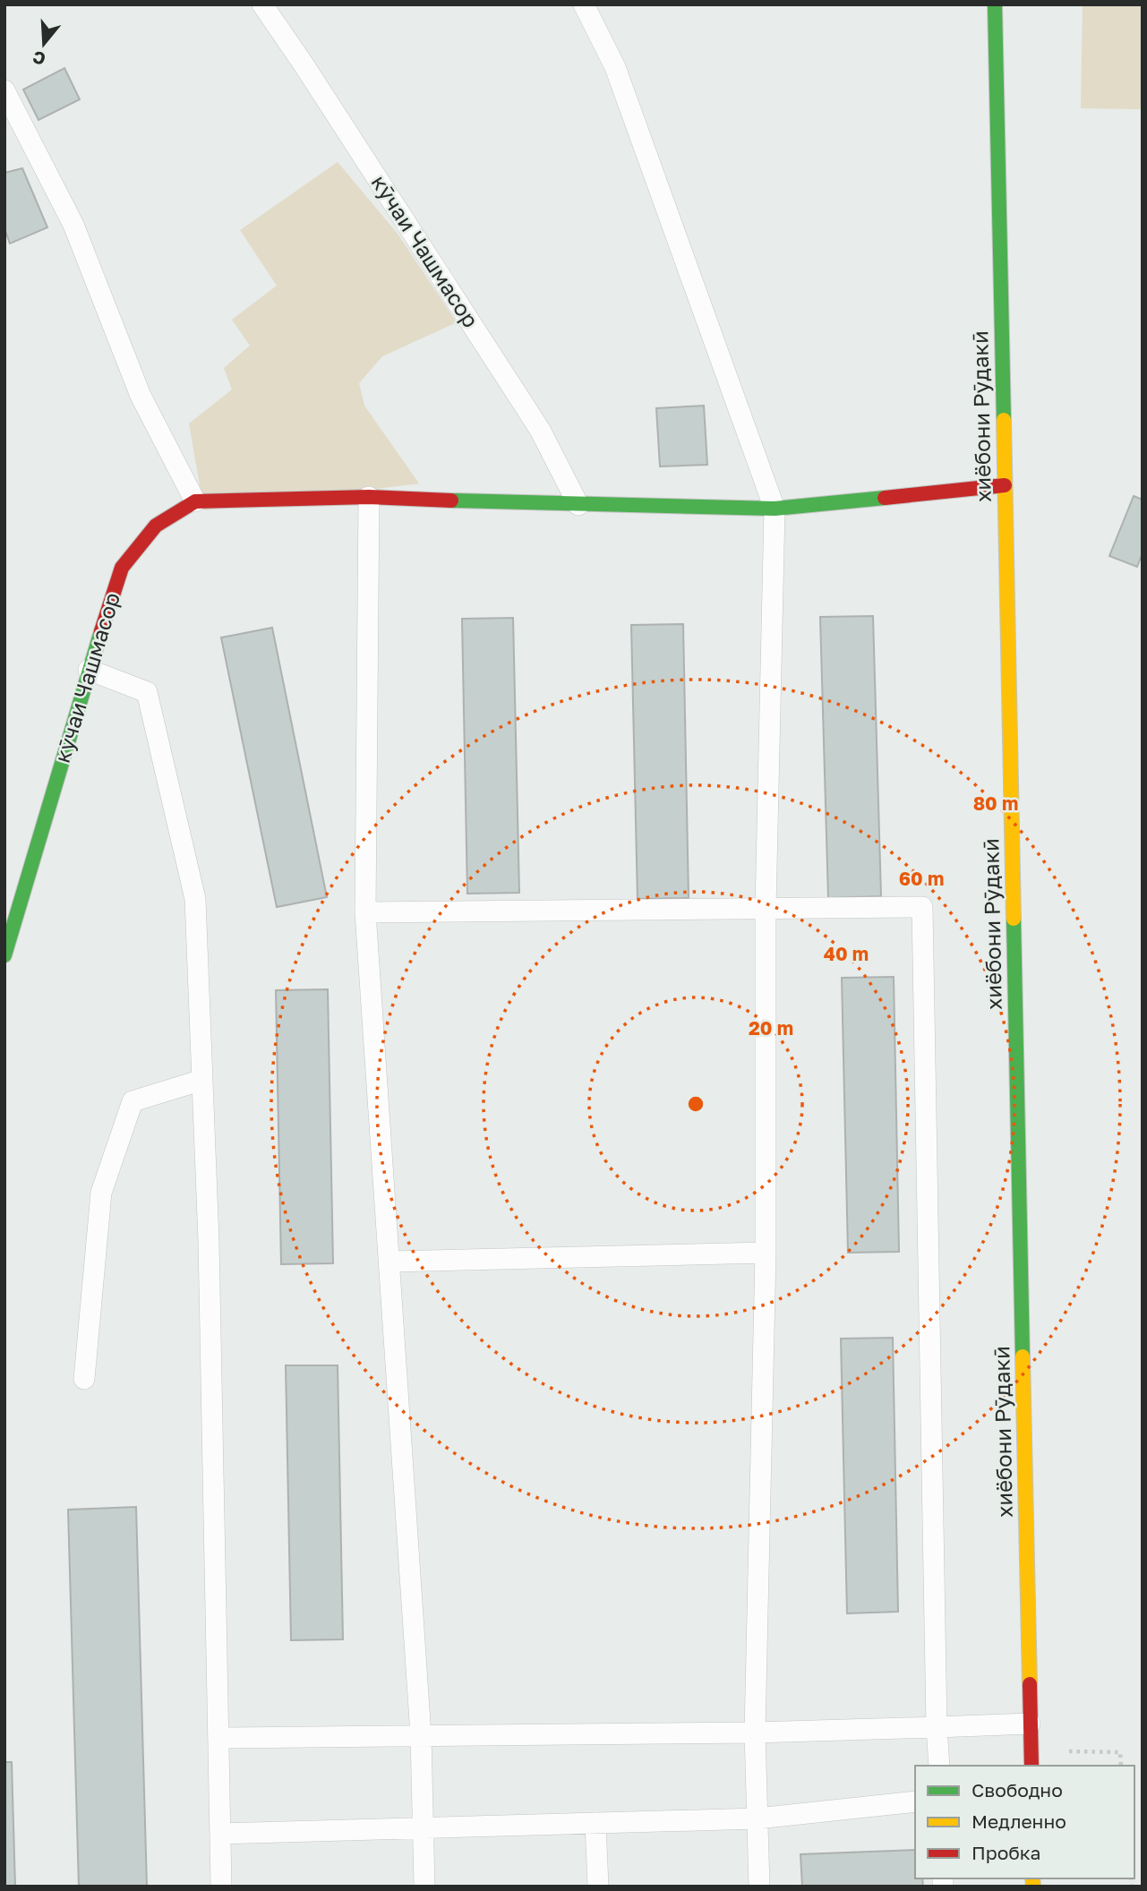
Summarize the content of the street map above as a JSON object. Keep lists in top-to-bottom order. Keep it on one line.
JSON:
{"streets":{"main road":["кӯчаи Чашмасор","хиёбони Рӯдакӣ"]},"legend":["Свободно","Медленно","Пробка"],"north":"bottom","rings":["80 m","60 m","40 m","20 m"]}
